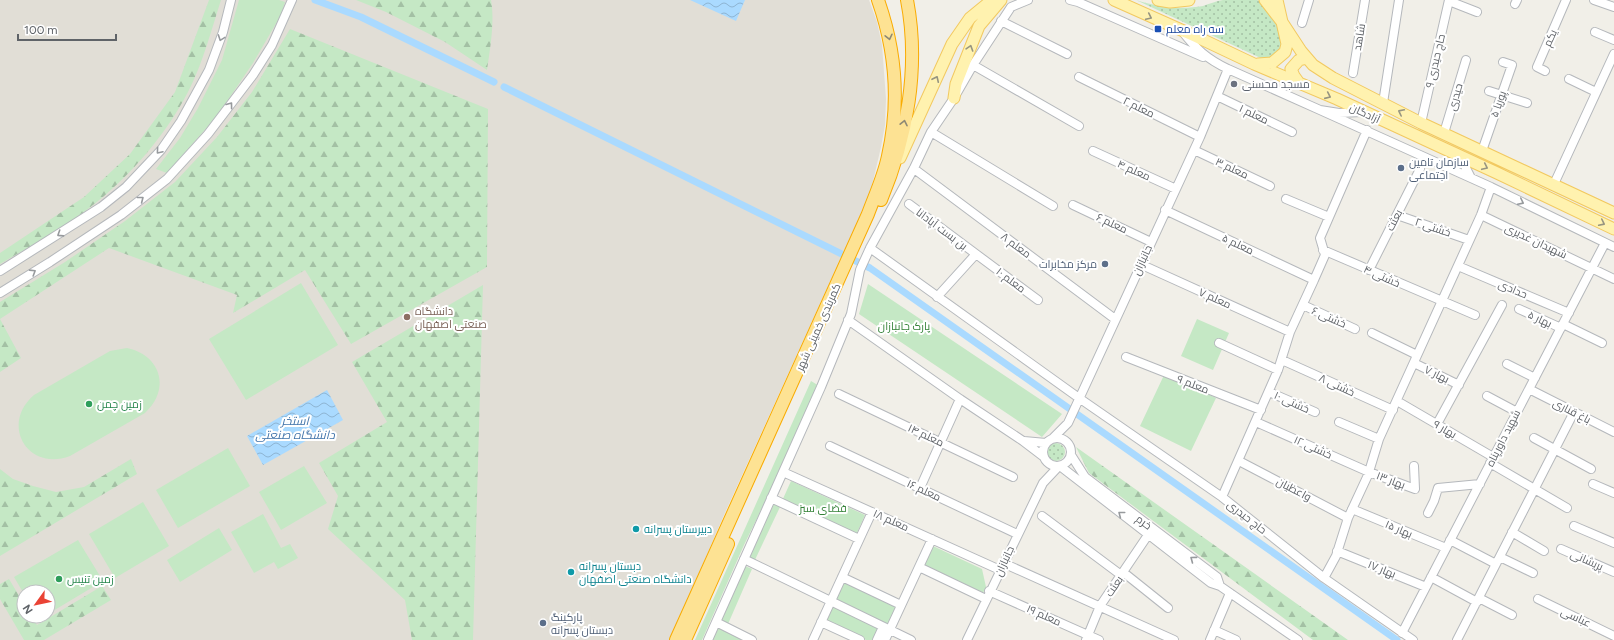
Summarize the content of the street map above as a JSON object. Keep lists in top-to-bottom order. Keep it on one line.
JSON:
{"streets":{"highway":["کمربندی خمینی شهر"],"main road":["آزادگان"],"street":["شاهد","یکم","حاج حیدری ۹","حیدری","پوریا ۵","معلم ۲","معلم ۱","معلم ۳","معلم ۴","بعثت","معلم ۶","خشتی ۲","بن بست آپادانا","شهیدان غدیری","معلم ۵","معلم ۸","جانبازان","خشتی ۴","معلم ۱۰","حدادی","معلم ۷","خشتی ۶","بهار ۵","بهار ۷","معلم ۹","خشتی ۸","خشتی ۱۰","باغ قناری","بهار ۹","معلم ۱۴","شهید داورپناه","خشتی ۱۲","بهار ۱۳","واعظیان","معلم ۱۶","حاج حیدری","معلم ۱۸","خرم","بهار ۱۵","پریشانی","بهار ۱۷","معلم ۱۹","عباسی"]},"crossings":[["حاج حیدری ۹","آزادگان"],["حیدری","آزادگان"],["پوریا ۵","آزادگان"],["معلم ۲","جانبازان"],["معلم ۱","جانبازان"],["معلم ۳","جانبازان"],["معلم ۴","جانبازان"],["بعثت","خشتی ۲"],["بعثت","خشتی ۴"],["بعثت","معلم ۱۸"],["بعثت","خرم"],["بعثت","معلم ۱۹"],["معلم ۶","جانبازان"],["بن بست آپادانا","معلم ۱۰"],["شهیدان غدیری","شهید داورپناه"],["معلم ۵","جانبازان"],["معلم ۸","جانبازان"],["جانبازان","معلم ۷"],["جانبازان","معلم ۱۶"],["جانبازان","حاج حیدری"],["جانبازان","معلم ۱۸"],["جانبازان","معلم ۱۹"],["حدادی","شهید داورپناه"],["بهار ۵","شهید داورپناه"],["کمربندی خمینی شهر","حاج حیدری"],["باغ قناری","شهید داورپناه"],["بهار ۹","شهید داورپناه"],["شهید داورپناه","حاج حیدری"],["شهید داورپناه","بهار ۱۵"],["شهید داورپناه","بهار ۱۷"],["خشتی ۱۲","بهار ۱۳"]],"water":["استخر دانشگاه صنعتی"],"parks":["پارک جانبازان","فضای سبز"],"places":{"transit":["سه راه معلم"],"other":["مسجد محسنی","سازمان تامین اجتماعی","مرکز مخابرات","دانشگاه صنعتی اصفهان","زمین چمن","دبیرستان پسرانه","دبستان پسرانه دانشگاه صنعتی اصفهان","زمین تنیس","پارکینگ دبستان پسرانه"]},"scale_bar":"100 m","north":"bottom left"}
